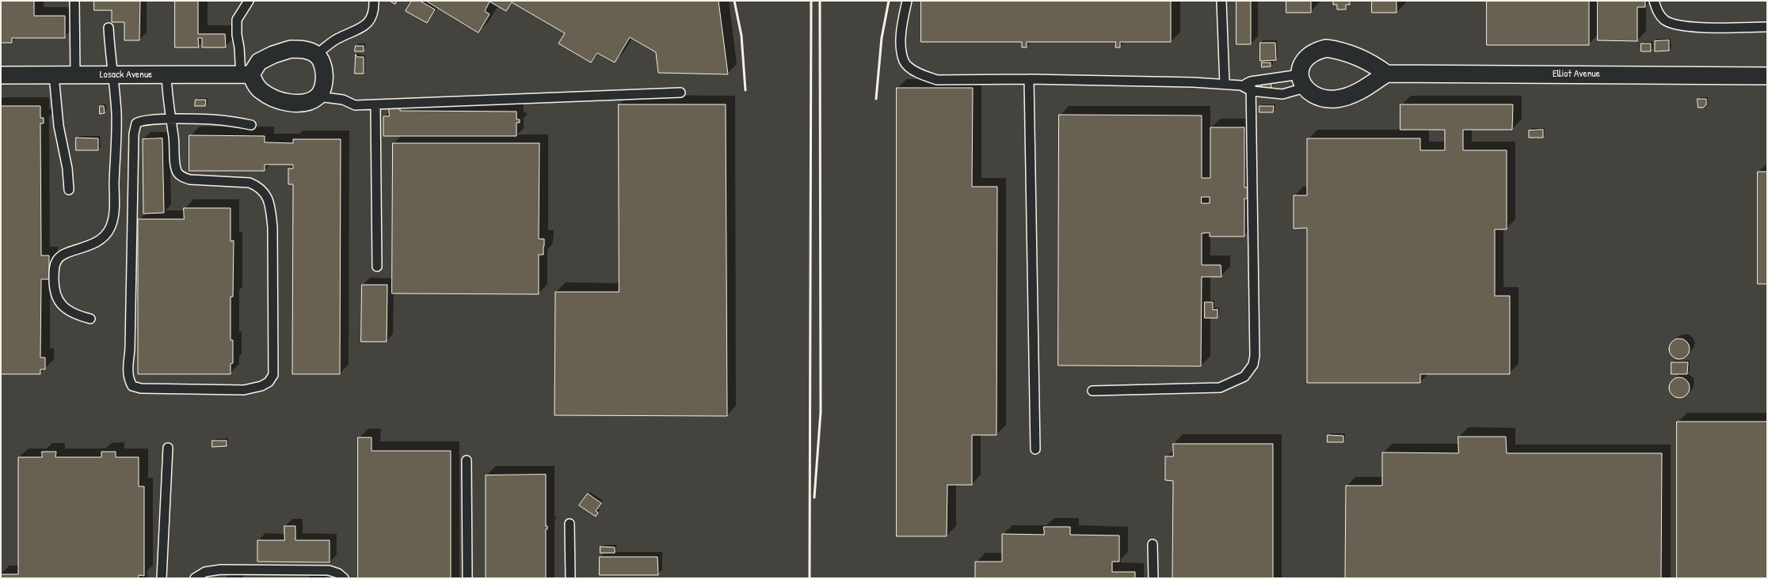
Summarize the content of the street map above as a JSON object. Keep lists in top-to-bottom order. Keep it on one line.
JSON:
{"streets":{"street":["Elliot Avenue","Losack Avenue"]}}
